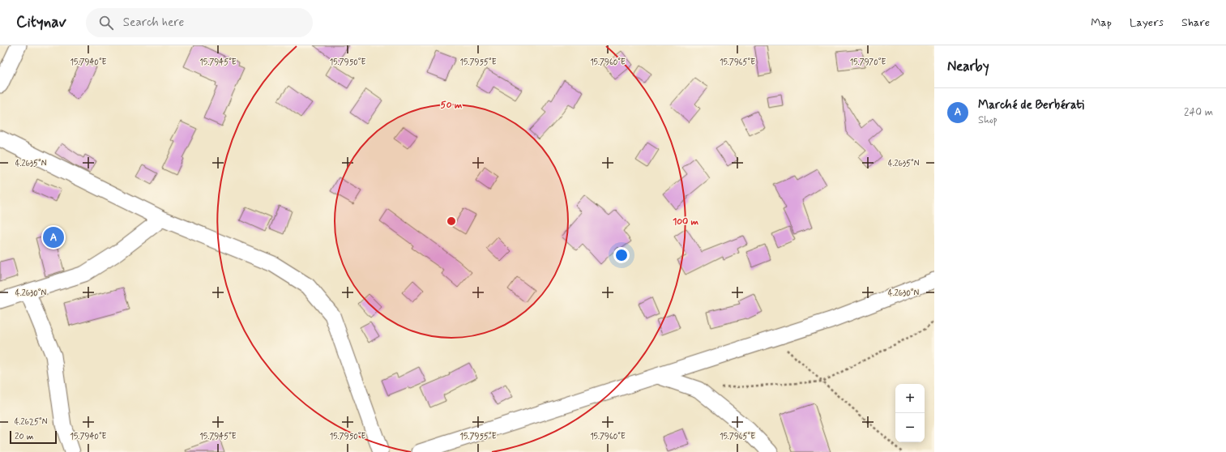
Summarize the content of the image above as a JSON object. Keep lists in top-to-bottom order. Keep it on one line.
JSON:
{"scale_bar":"20 m","page":{"header":"Citynav","search":"Search here","nav":["Map","Layers","Share"],"heading":"Nearby","list":[{"mark":"A","name":"Marché de Berbérati","note":"Shop","value":"240 m"}],"pins":"A","map_buttons":["+","−"],"scale":"20 m"},"coordinates":["15.7940°E","15.7945°E","15.7950°E","15.7955°E","15.7960°E","15.7965°E","15.7970°E","4.2635°N","4.2630°N","4.2625°N"],"rings":["50 m","100 m"]}
